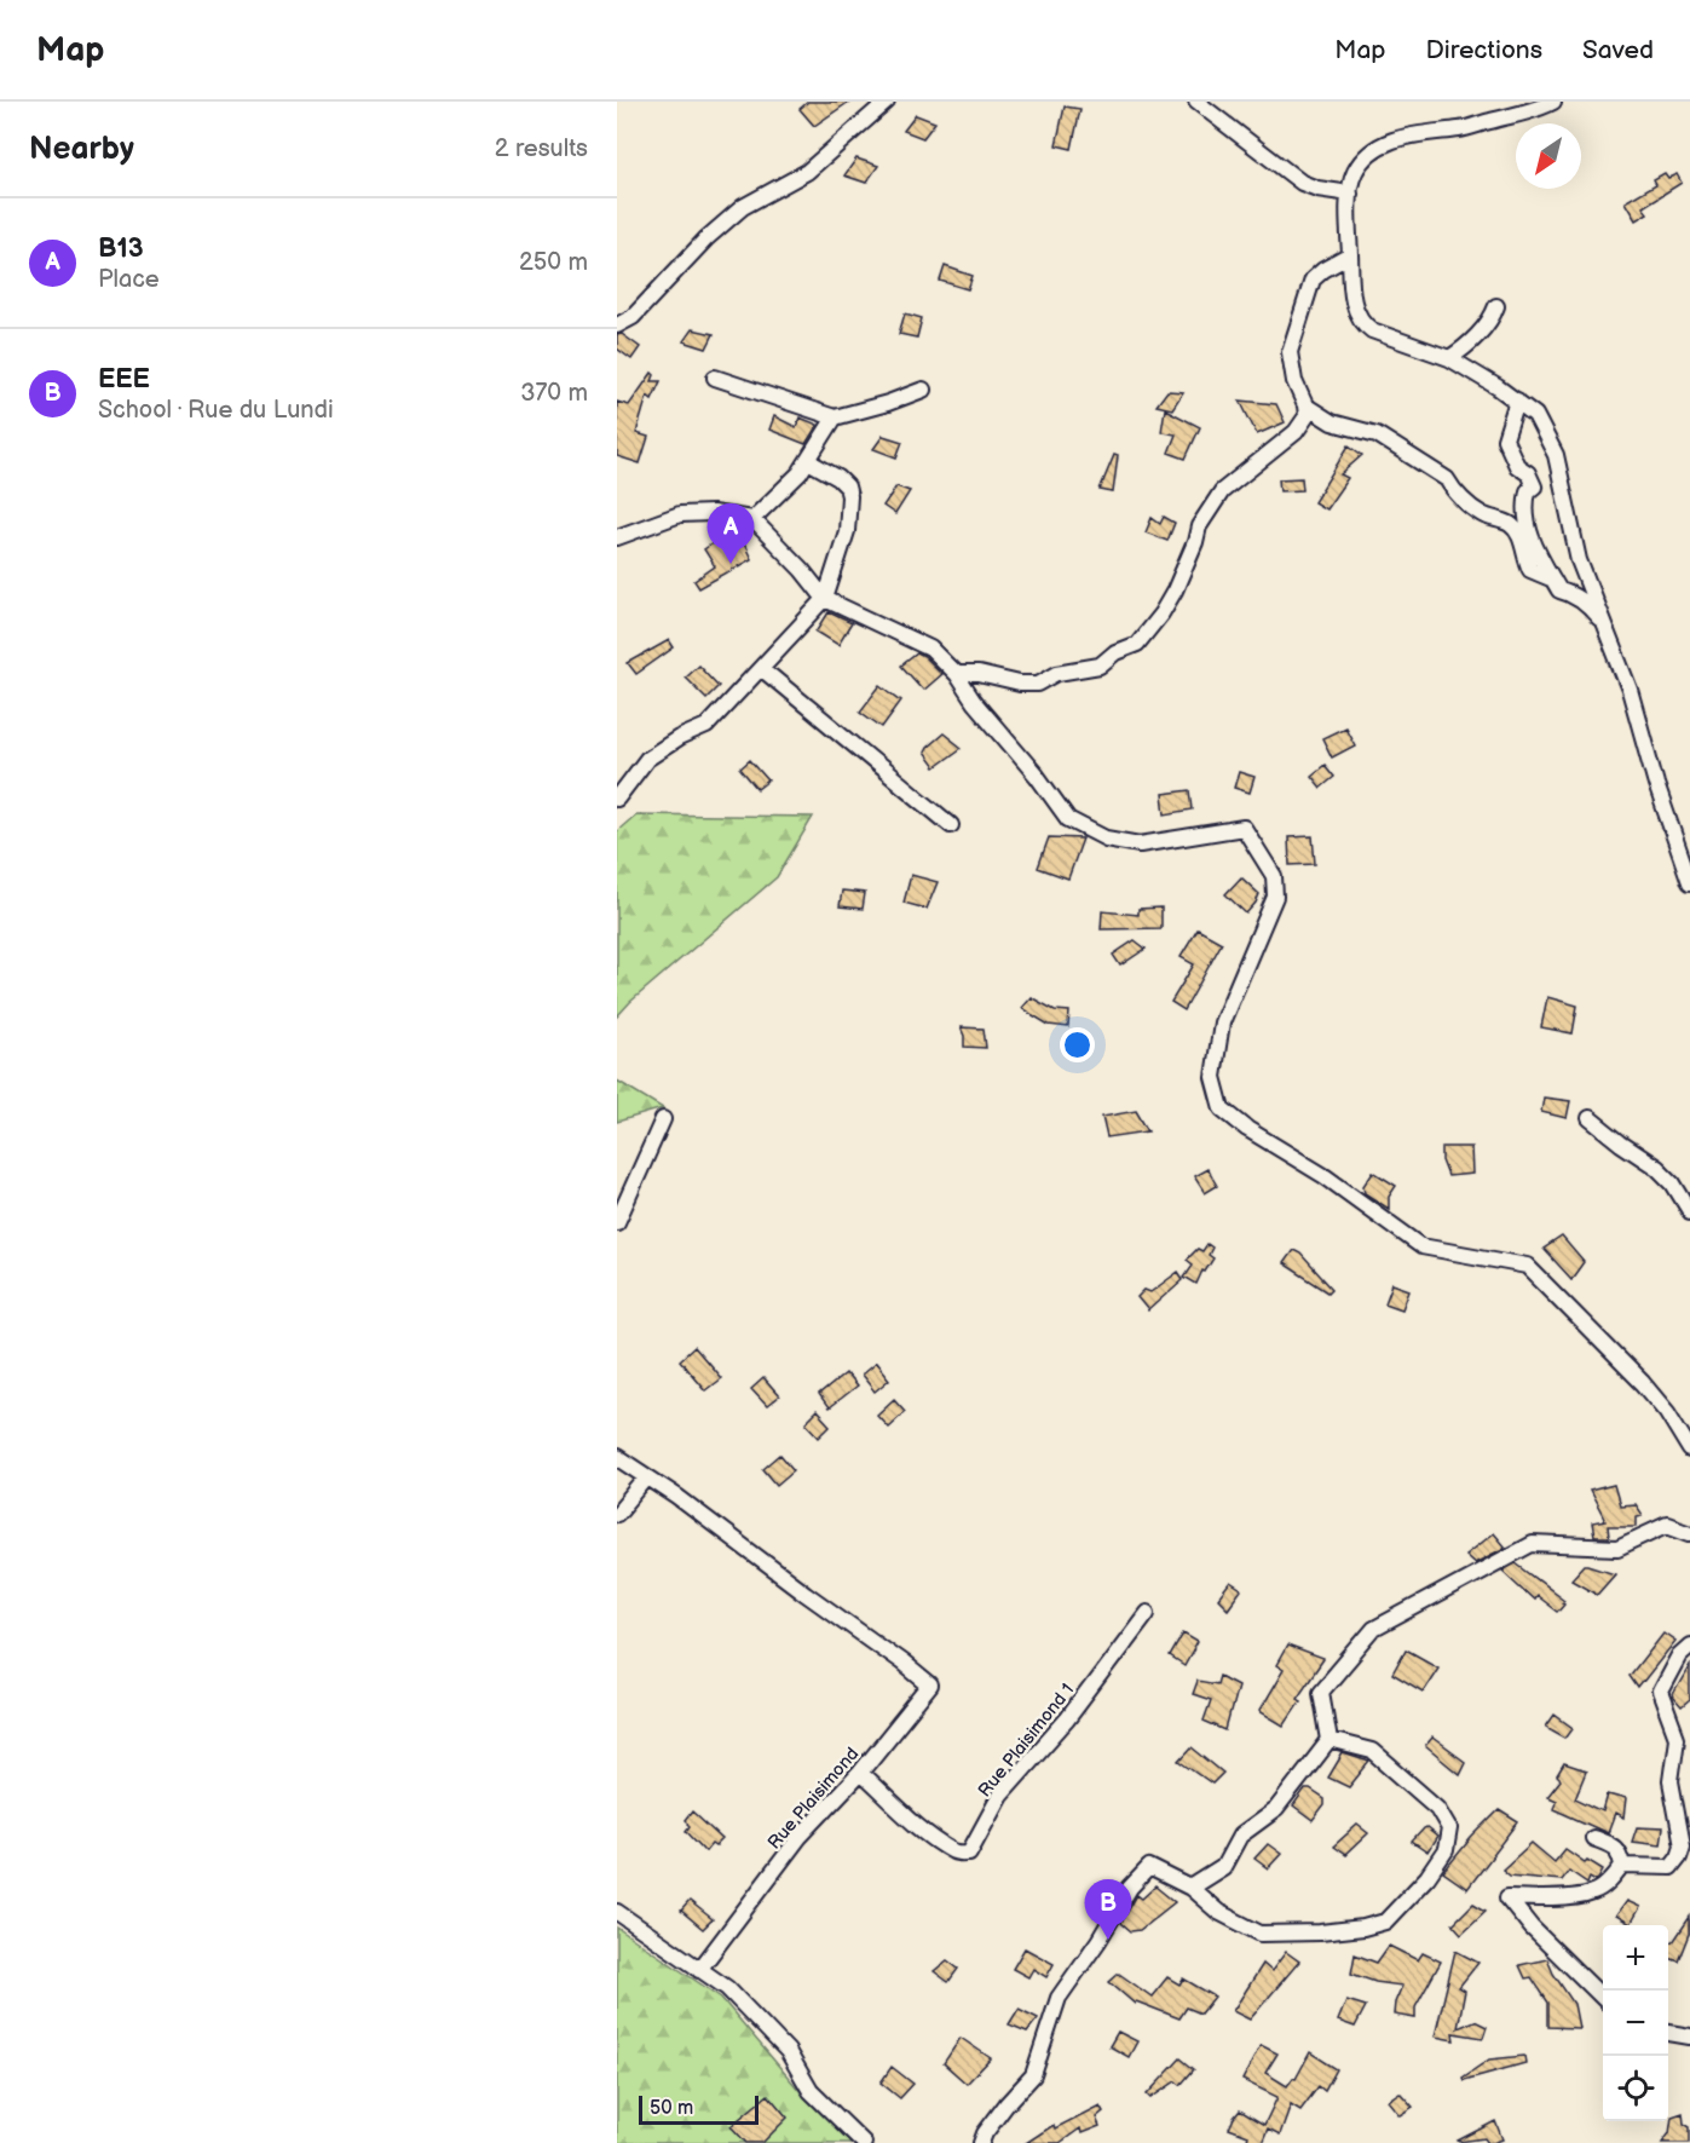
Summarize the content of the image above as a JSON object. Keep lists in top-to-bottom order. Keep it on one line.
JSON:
{"streets":{"street":["Rue Plaisimond 1","Rue Plaisimond"]},"crossings":[["Rue Plaisimond 1","Rue Plaisimond"]],"scale_bar":"50 m","north":"bottom left","page":{"header":"Map","nav":["Map","Directions","Saved"],"heading":["Nearby","2 results"],"list":[{"mark":"A","name":"B13","note":"Place","value":"250 m"},{"mark":"B","name":"EEE","note":"School · Rue du Lundi","value":"370 m"}],"pins":["A","B"],"map_buttons":["+","−"],"scale":"50 m"}}
